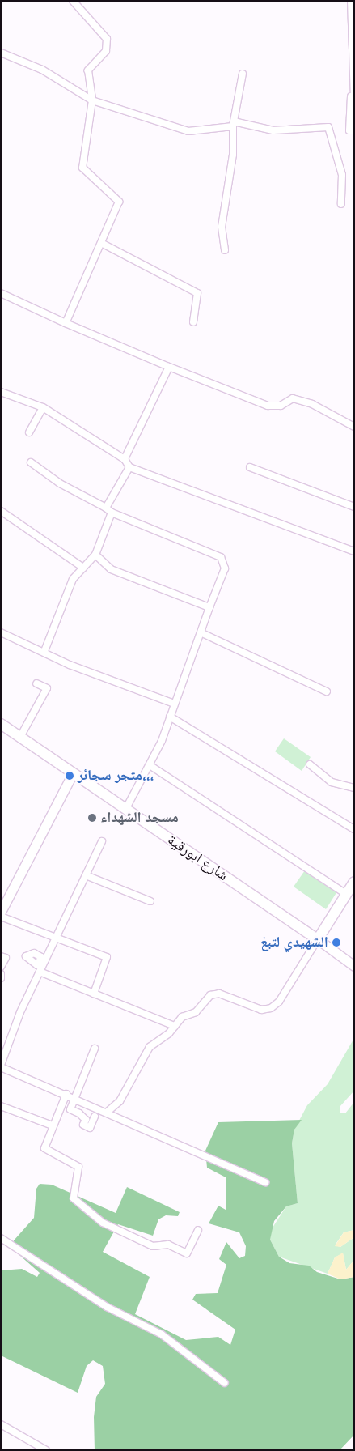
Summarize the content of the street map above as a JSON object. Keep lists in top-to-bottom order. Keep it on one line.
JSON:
{"streets":{"main road":["شارع ابورقية"]},"places":["متجر سجائر،،،","مسجد الشهداء","الشهيدي لتبغ"]}
